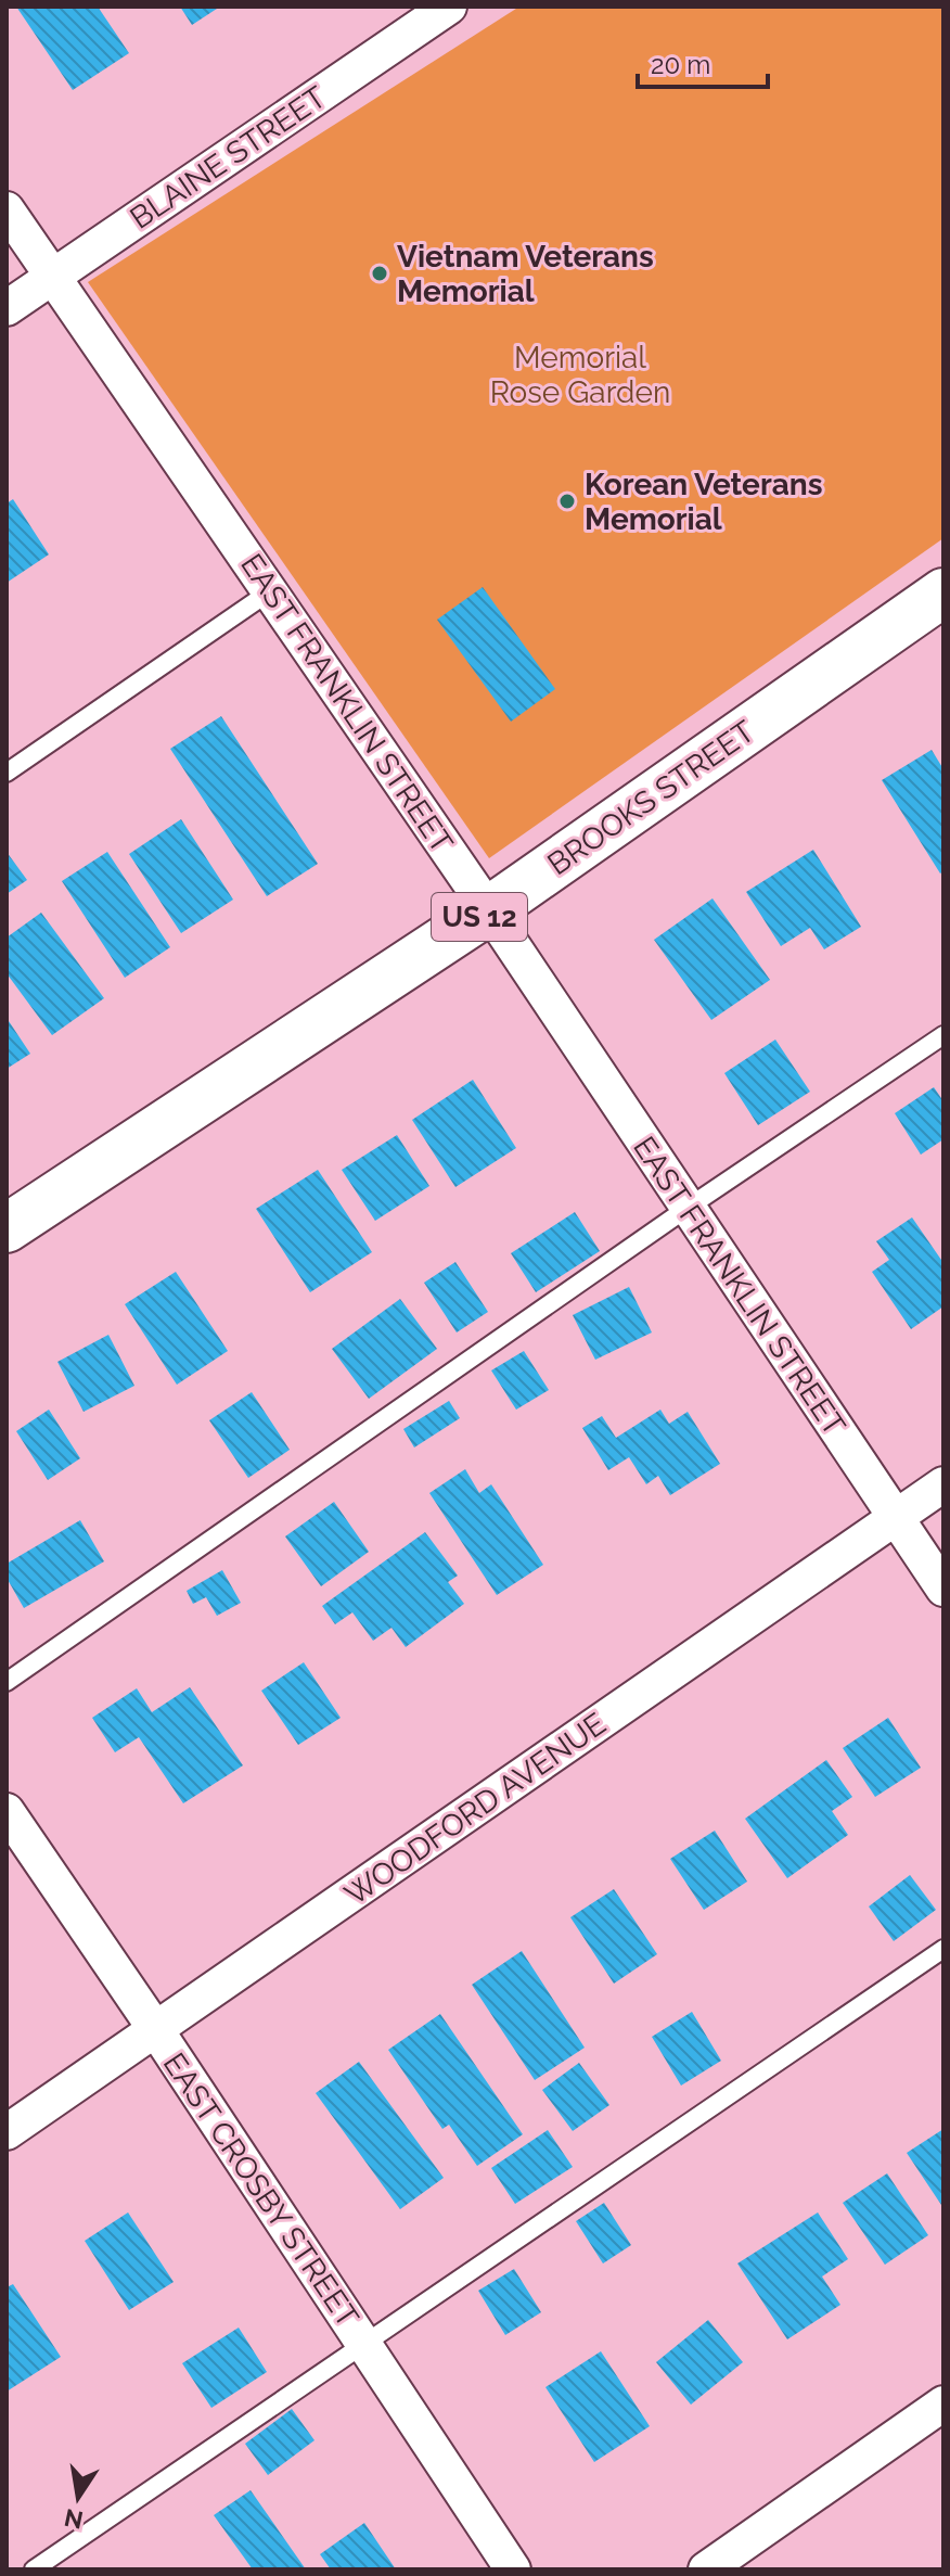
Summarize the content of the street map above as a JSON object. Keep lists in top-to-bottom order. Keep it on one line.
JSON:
{"streets":{"highway":["BROOKS STREET","US 12"],"street":["BLAINE STREET","EAST FRANKLIN STREET","WOODFORD AVENUE","EAST CROSBY STREET"]},"crossings":[["BLAINE STREET","EAST FRANKLIN STREET"],["EAST FRANKLIN STREET","BROOKS STREET"],["EAST FRANKLIN STREET","WOODFORD AVENUE"],["WOODFORD AVENUE","EAST CROSBY STREET"]],"parks":["Memorial Rose Garden"],"places":["Vietnam Veterans Memorial","Korean Veterans Memorial"],"scale_bar":"20 m","north":"bottom"}
